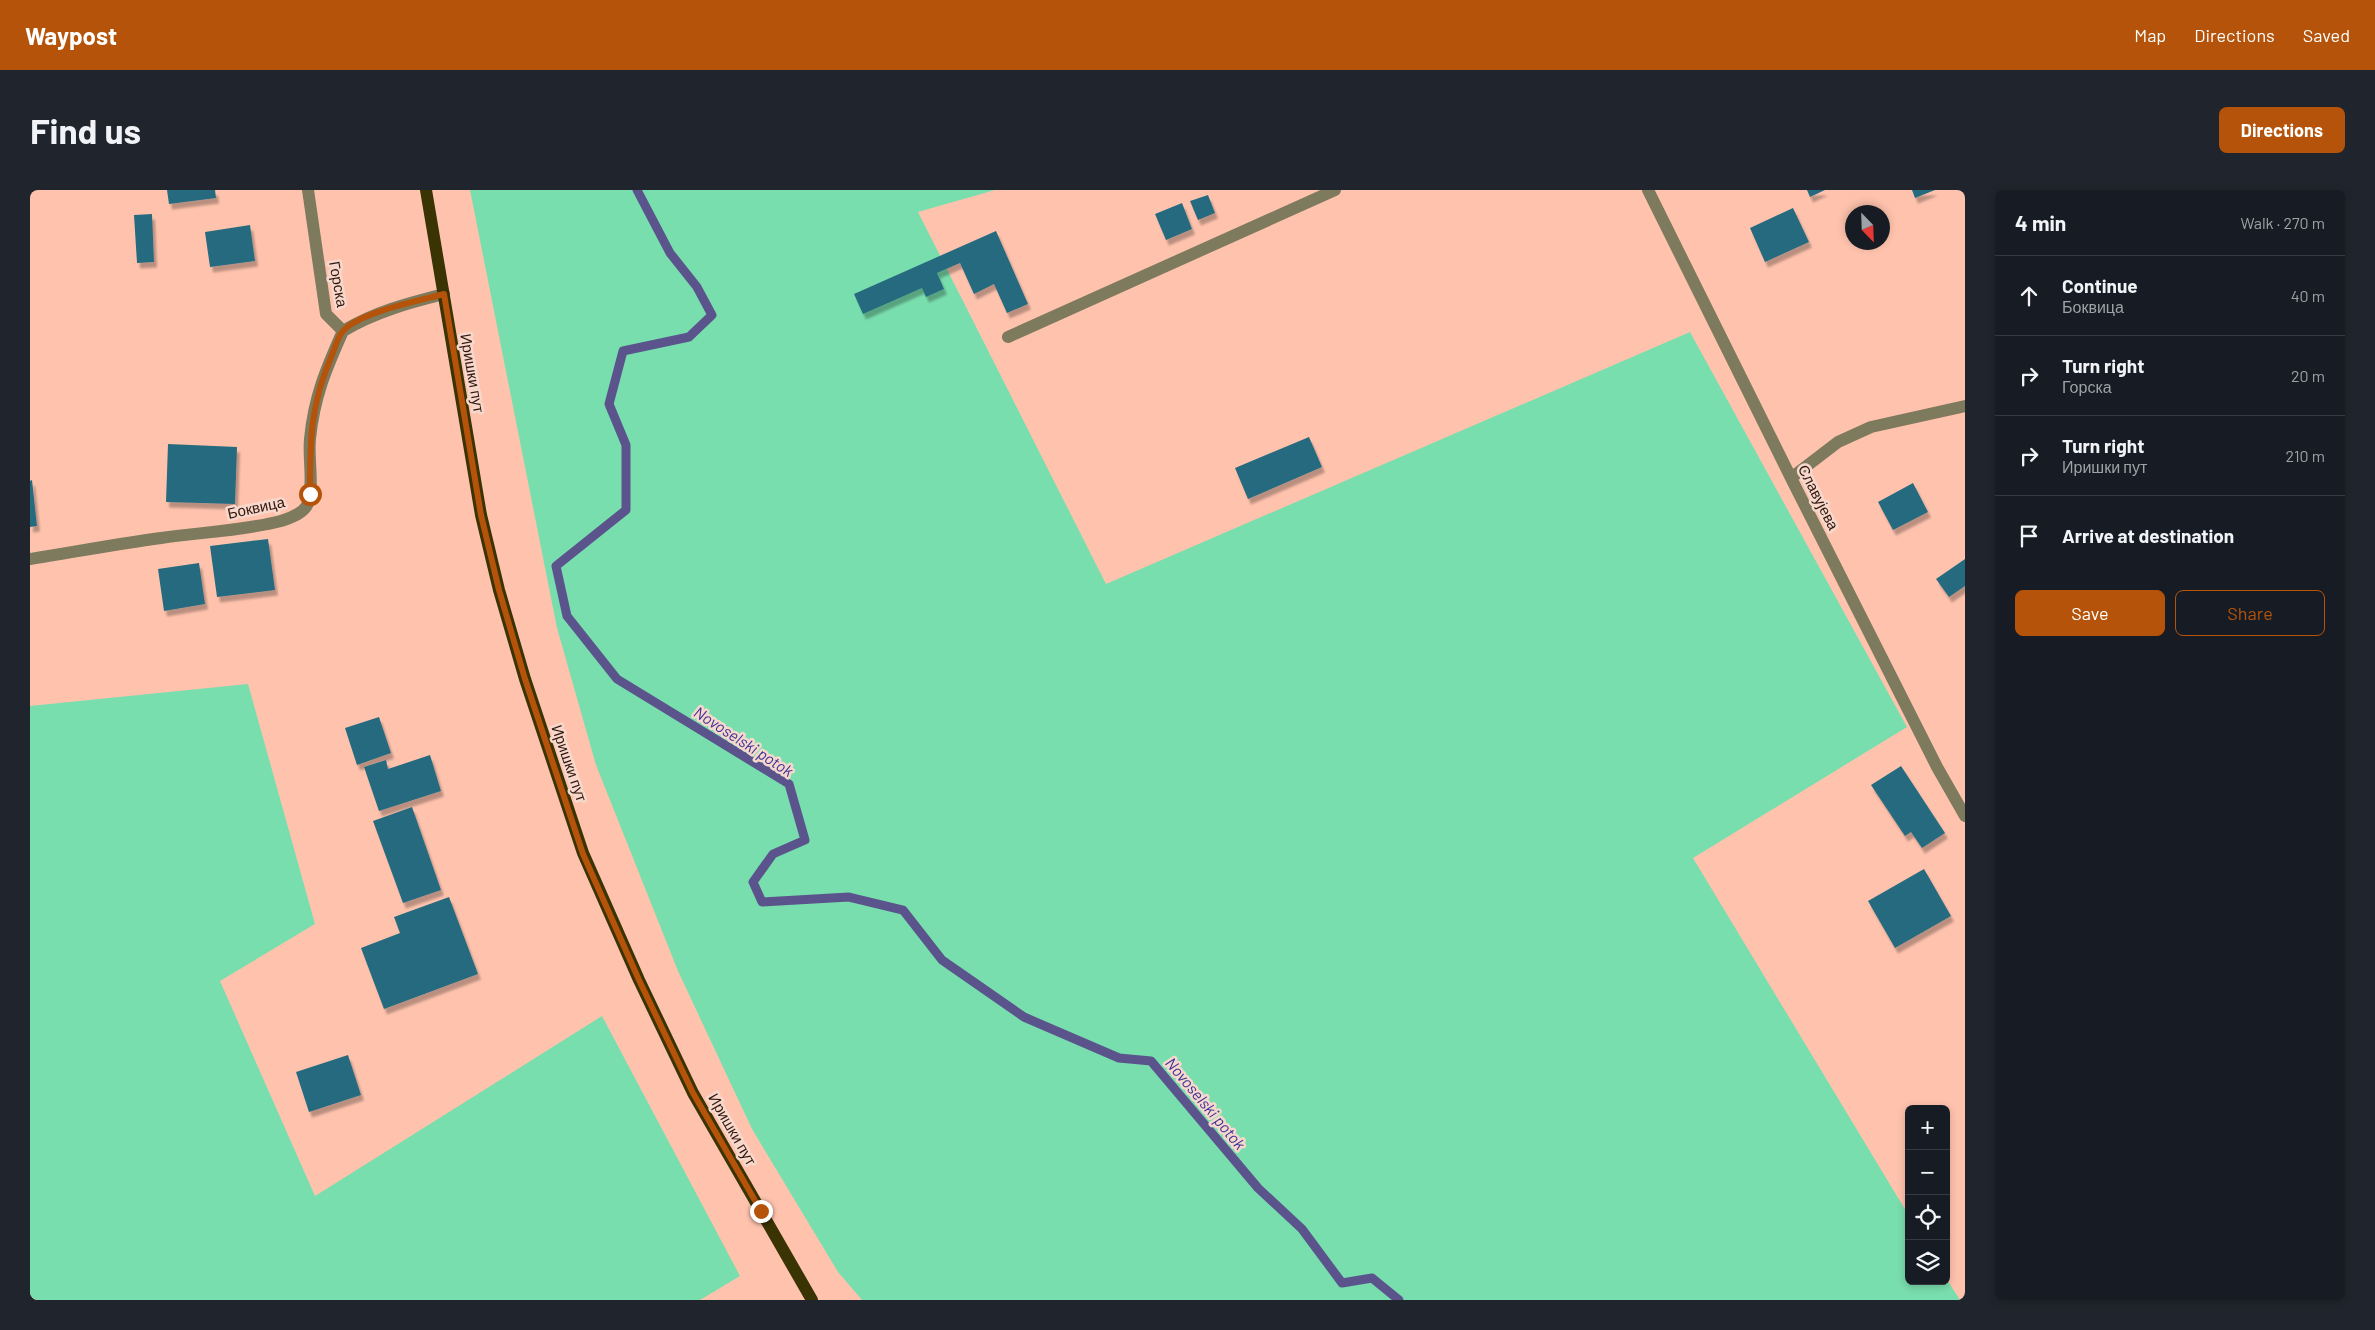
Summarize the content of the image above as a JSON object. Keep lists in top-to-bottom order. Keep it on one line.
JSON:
{"streets":{"main road":["Иришки пут"],"street":["Горска","Славујева","Боквица"]},"crossings":[["Горска","Иришки пут"],["Горска","Боквица"]],"water":["Novoselski potok"],"north":"bottom right","page":{"header":"Waypost","nav":["Map","Directions","Saved"],"buttons":["Directions",["Save","Share"]],"title":"Find us","heading":["4 min","Walk · 270 m"],"list":[["Continue","Боквица","40 m"],["Turn right","Горска","20 m"],["Turn right","Иришки пут","210 m"],"Arrive at destination"],"map_buttons":["+","−"]}}
